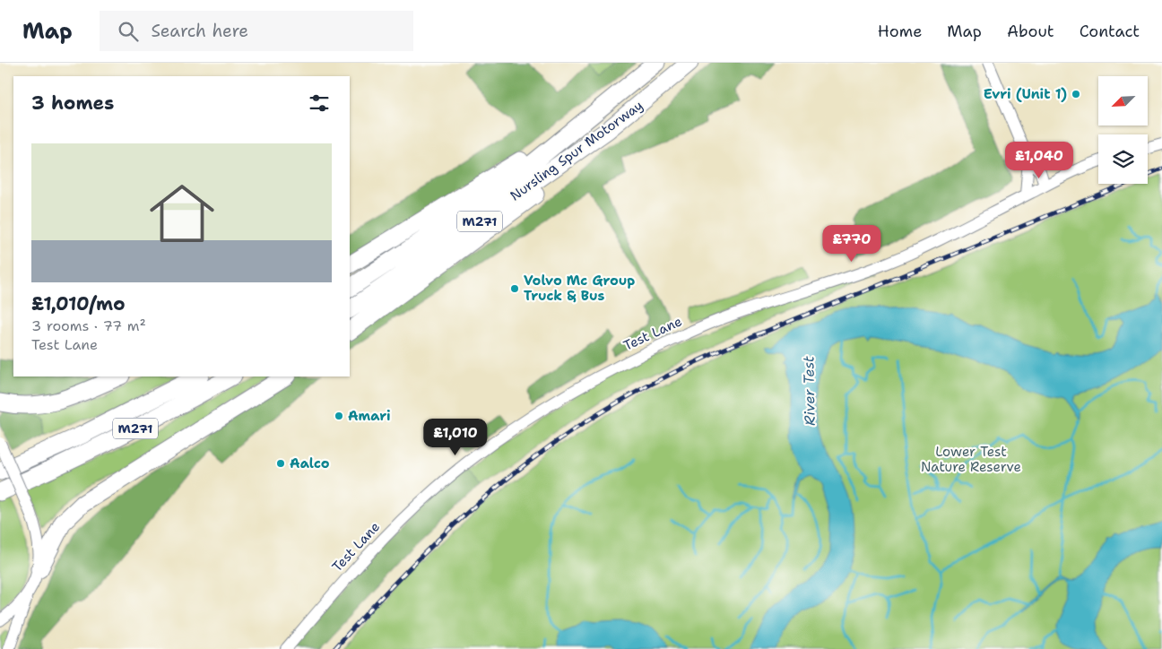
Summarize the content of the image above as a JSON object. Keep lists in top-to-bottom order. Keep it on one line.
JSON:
{"streets":{"highway":["Nursling Spur Motorway","M271"],"street":["Test Lane"]},"crossings":[["Nursling Spur Motorway","M271"]],"water":["River Test"],"parks":["Lower Test Nature Reserve"],"places":["Evri (Unit 1)","Volvo Mc Group Truck & Bus","Amari","Aalco"],"north":"bottom left","page":{"header":"Map","search":"Search here","nav":["Home","Map","About","Contact"],"heading":"3 homes","list":[{"name":"£1,010/mo","note":"3 rooms · 77 m² · Test Lane"}],"price":["£1,040","£770","£1,010"]}}
